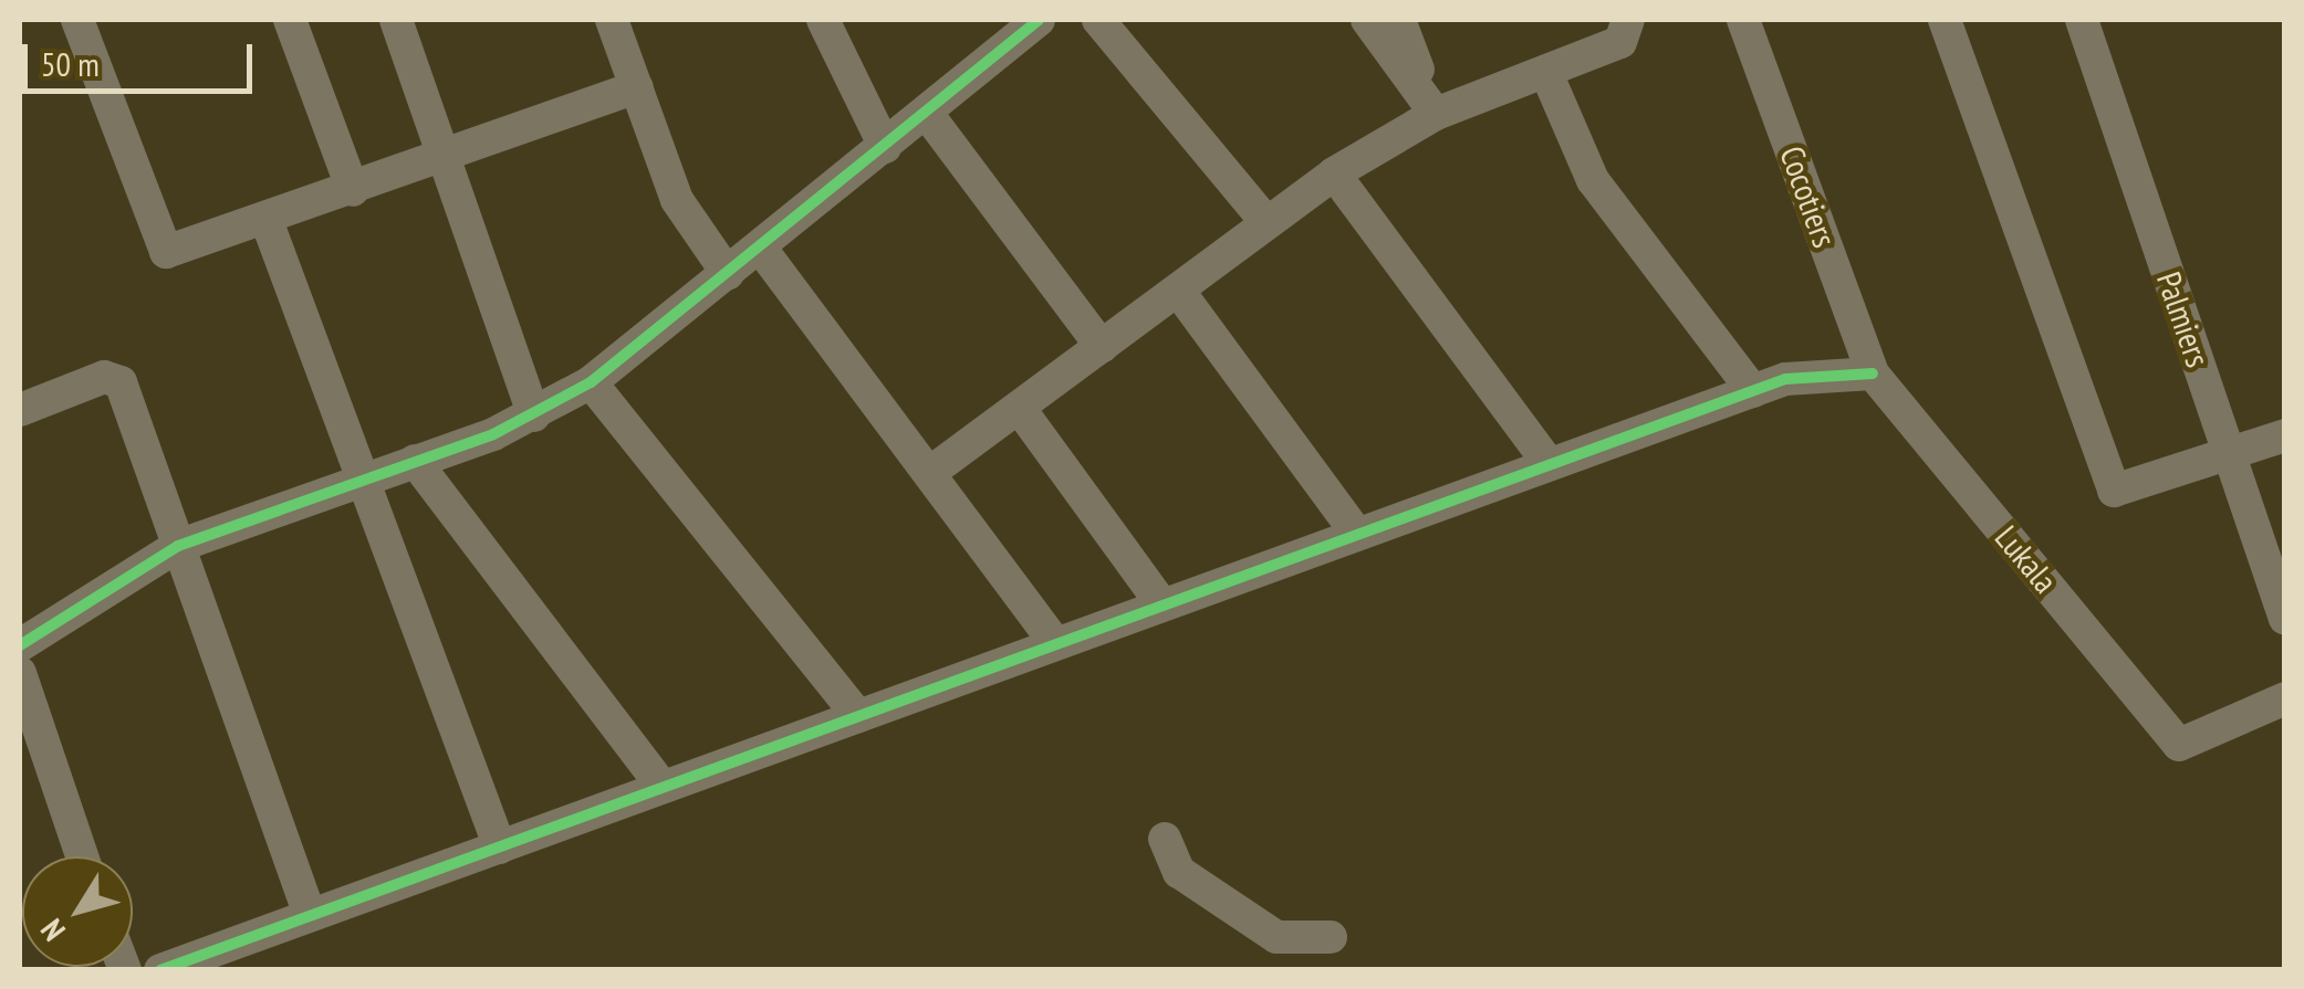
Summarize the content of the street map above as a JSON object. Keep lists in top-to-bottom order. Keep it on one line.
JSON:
{"streets":{"street":["Cocotiers","Palmiers","Lukala"]},"crossings":[["Cocotiers","Lukala"]],"scale_bar":"50 m","north":"bottom left"}
